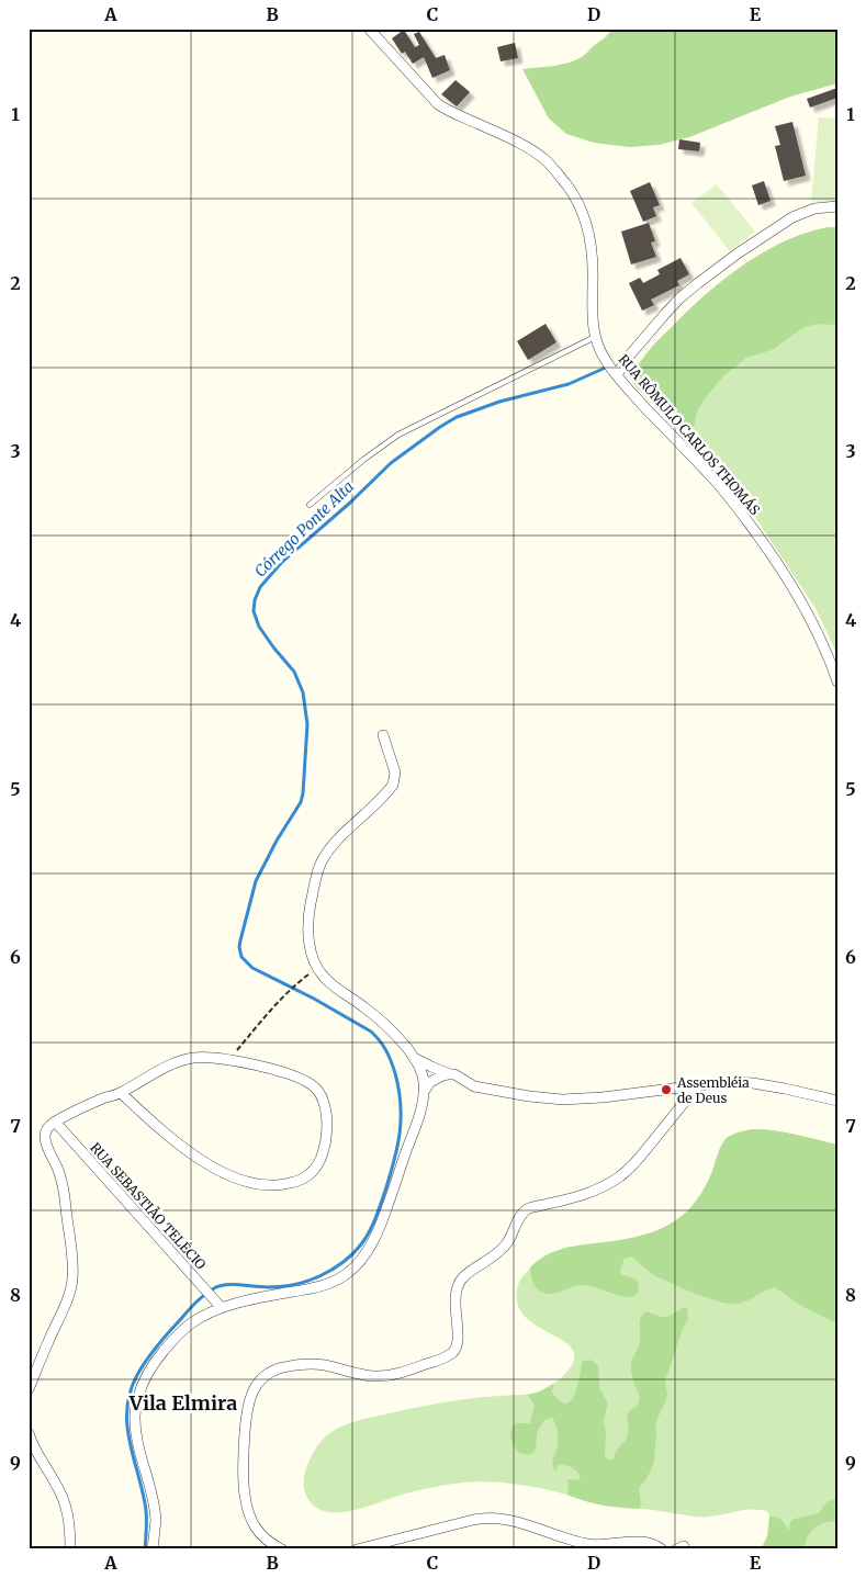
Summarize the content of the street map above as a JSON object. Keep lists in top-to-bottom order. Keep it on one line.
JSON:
{"streets":{"street":["RUA RÔMULO CARLOS THOMÁS","RUA SEBASTIÃO TELÉCIO"]},"districts":["Vila Elmira"],"water":["Córrego Ponte Alta"],"places":["Assembléia de Deus"],"grid":{"columns":["A","B","C","D","E"],"rows":["1","2","3","4","5","6","7","8","9"]}}
